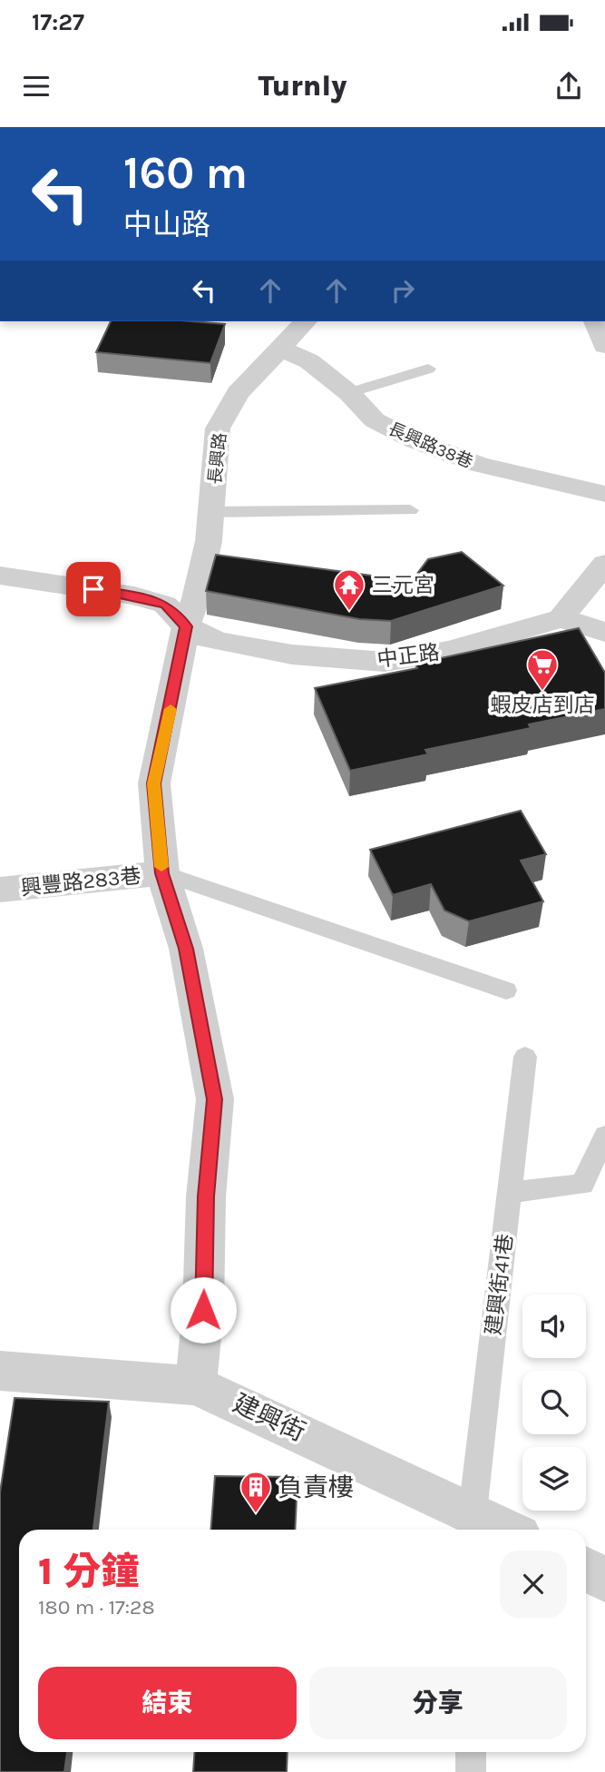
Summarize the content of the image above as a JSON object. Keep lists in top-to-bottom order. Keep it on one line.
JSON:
{"streets":{"street":["長興路38巷","長興路","中正路","興豐路283巷","建興街"],"lane":["建興街41巷"]},"crossings":[["長興路38巷","長興路"],["長興路","中正路"],["長興路","興豐路283巷"],["長興路","建興街"],["建興街41巷","建興街"]],"places":{"temple":["三元宮"],"supermarket":["蝦皮店到店"],"building":["負責樓"]},"page":{"status":"17:27","header":"Turnly","turn":["160 m","中山路"],"heading":["1 分鐘","180 m · 17:28"],"buttons":["結束","分享"]}}
